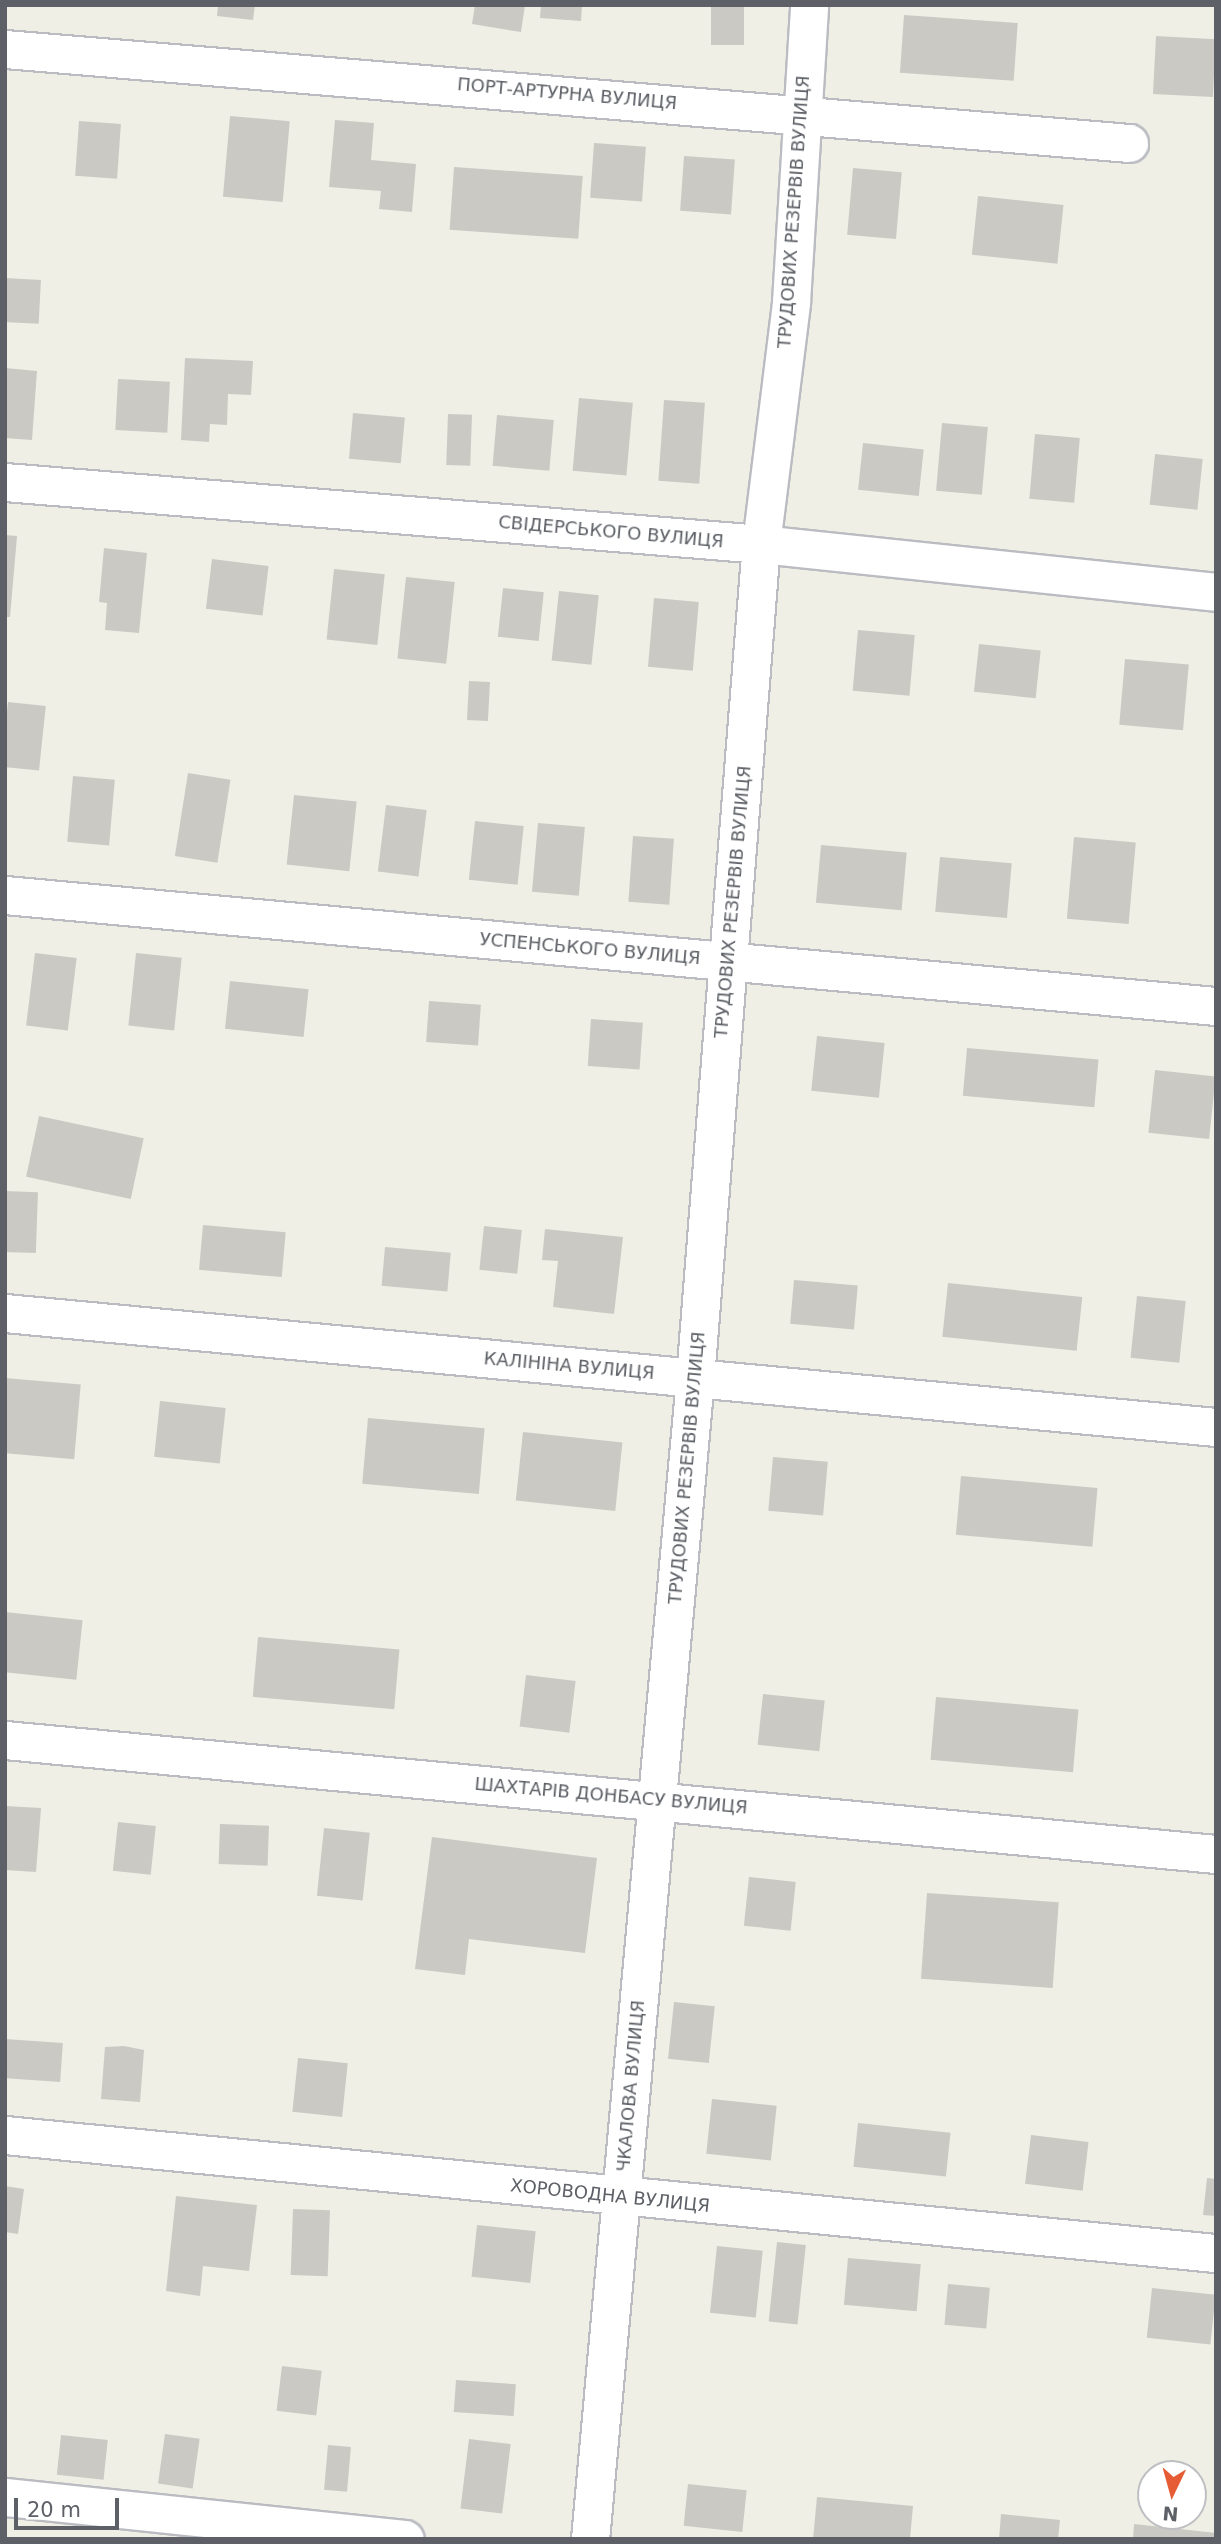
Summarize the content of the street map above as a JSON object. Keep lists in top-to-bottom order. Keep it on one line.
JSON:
{"streets":{"street":["ПОРТ-АРТУРНА ВУЛИЦЯ","ТРУДОВИХ РЕЗЕРВІВ ВУЛИЦЯ","СВІДЕРСЬКОГО ВУЛИЦЯ","УСПЕНСЬКОГО ВУЛИЦЯ","КАЛІНІНА ВУЛИЦЯ","ШАХТАРІВ ДОНБАСУ ВУЛИЦЯ","ЧКАЛОВА ВУЛИЦЯ","ХОРОВОДНА ВУЛИЦЯ"]},"crossings":[["ПОРТ-АРТУРНА ВУЛИЦЯ","ТРУДОВИХ РЕЗЕРВІВ ВУЛИЦЯ"],["ТРУДОВИХ РЕЗЕРВІВ ВУЛИЦЯ","СВІДЕРСЬКОГО ВУЛИЦЯ"],["ТРУДОВИХ РЕЗЕРВІВ ВУЛИЦЯ","УСПЕНСЬКОГО ВУЛИЦЯ"],["ТРУДОВИХ РЕЗЕРВІВ ВУЛИЦЯ","КАЛІНІНА ВУЛИЦЯ"],["ТРУДОВИХ РЕЗЕРВІВ ВУЛИЦЯ","ШАХТАРІВ ДОНБАСУ ВУЛИЦЯ"],["ТРУДОВИХ РЕЗЕРВІВ ВУЛИЦЯ","ЧКАЛОВА ВУЛИЦЯ"],["ШАХТАРІВ ДОНБАСУ ВУЛИЦЯ","ЧКАЛОВА ВУЛИЦЯ"],["ЧКАЛОВА ВУЛИЦЯ","ХОРОВОДНА ВУЛИЦЯ"]],"scale_bar":"20 m","north":"bottom"}
